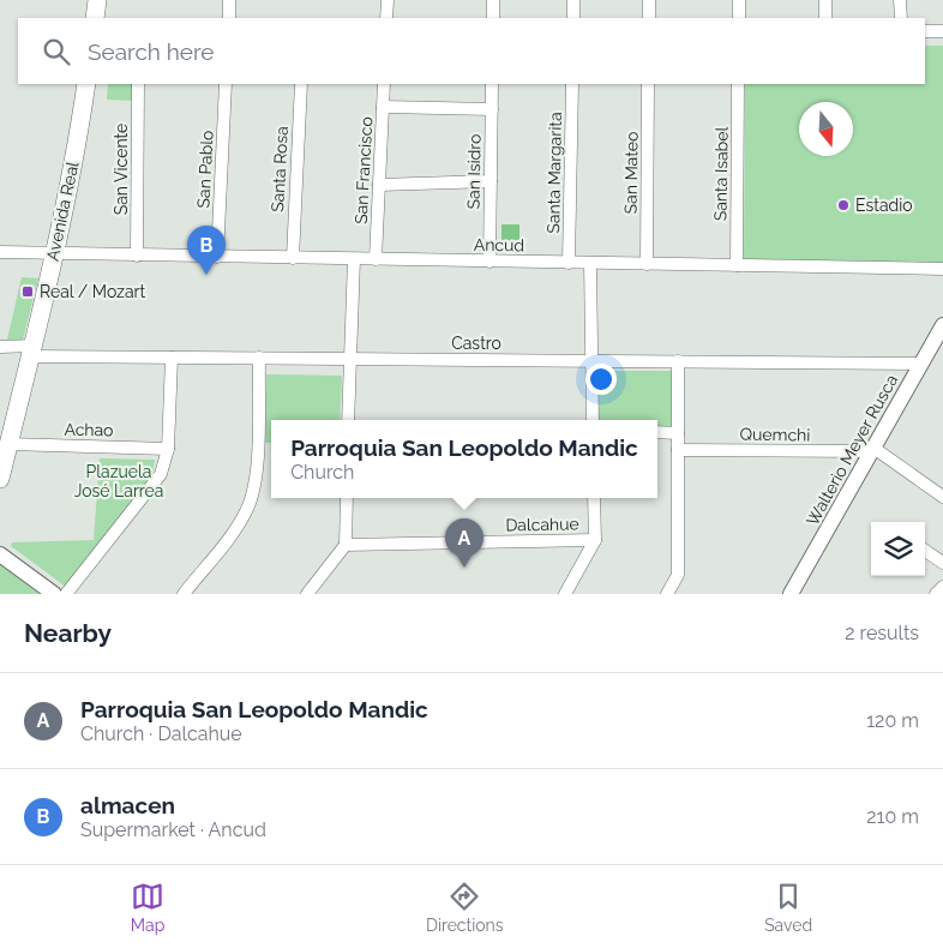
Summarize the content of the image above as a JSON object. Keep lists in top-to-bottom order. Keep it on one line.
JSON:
{"streets":{"main road":["Avenida Real"],"street":["San Vicente","San Pablo","Santa Rosa","San Francisco","San Isidro","Santa Margarita","San Mateo","Santa Isabel","Ancud","Castro","Achao","Quemchi","Walterio Meyer Rusca","Dalcahue"]},"crossings":[["San Vicente","Ancud"],["San Pablo","Ancud"],["Santa Rosa","Ancud"],["San Francisco","Ancud"],["San Isidro","Ancud"],["Santa Margarita","Ancud"],["San Mateo","Ancud"],["Santa Isabel","Ancud"],["Avenida Real","Ancud"],["Avenida Real","Castro"],["Avenida Real","Achao"],["Castro","Walterio Meyer Rusca"],["Quemchi","Walterio Meyer Rusca"]],"parks":["Plazuela José Larrea"],"places":{"other":["Estadio"],"transit":["Real / Mozart"]},"north":"bottom","page":{"search":"Search here","pins":["B","A"],"popup":["Parroquia San Leopoldo Mandic","Church"],"heading":["Nearby","2 results"],"list":[{"mark":"A","name":"Parroquia San Leopoldo Mandic","note":"Church · Dalcahue","value":"120 m"},{"mark":"B","name":"almacen","note":"Supermarket · Ancud","value":"210 m"}],"nav":["Map","Directions","Saved"]}}
